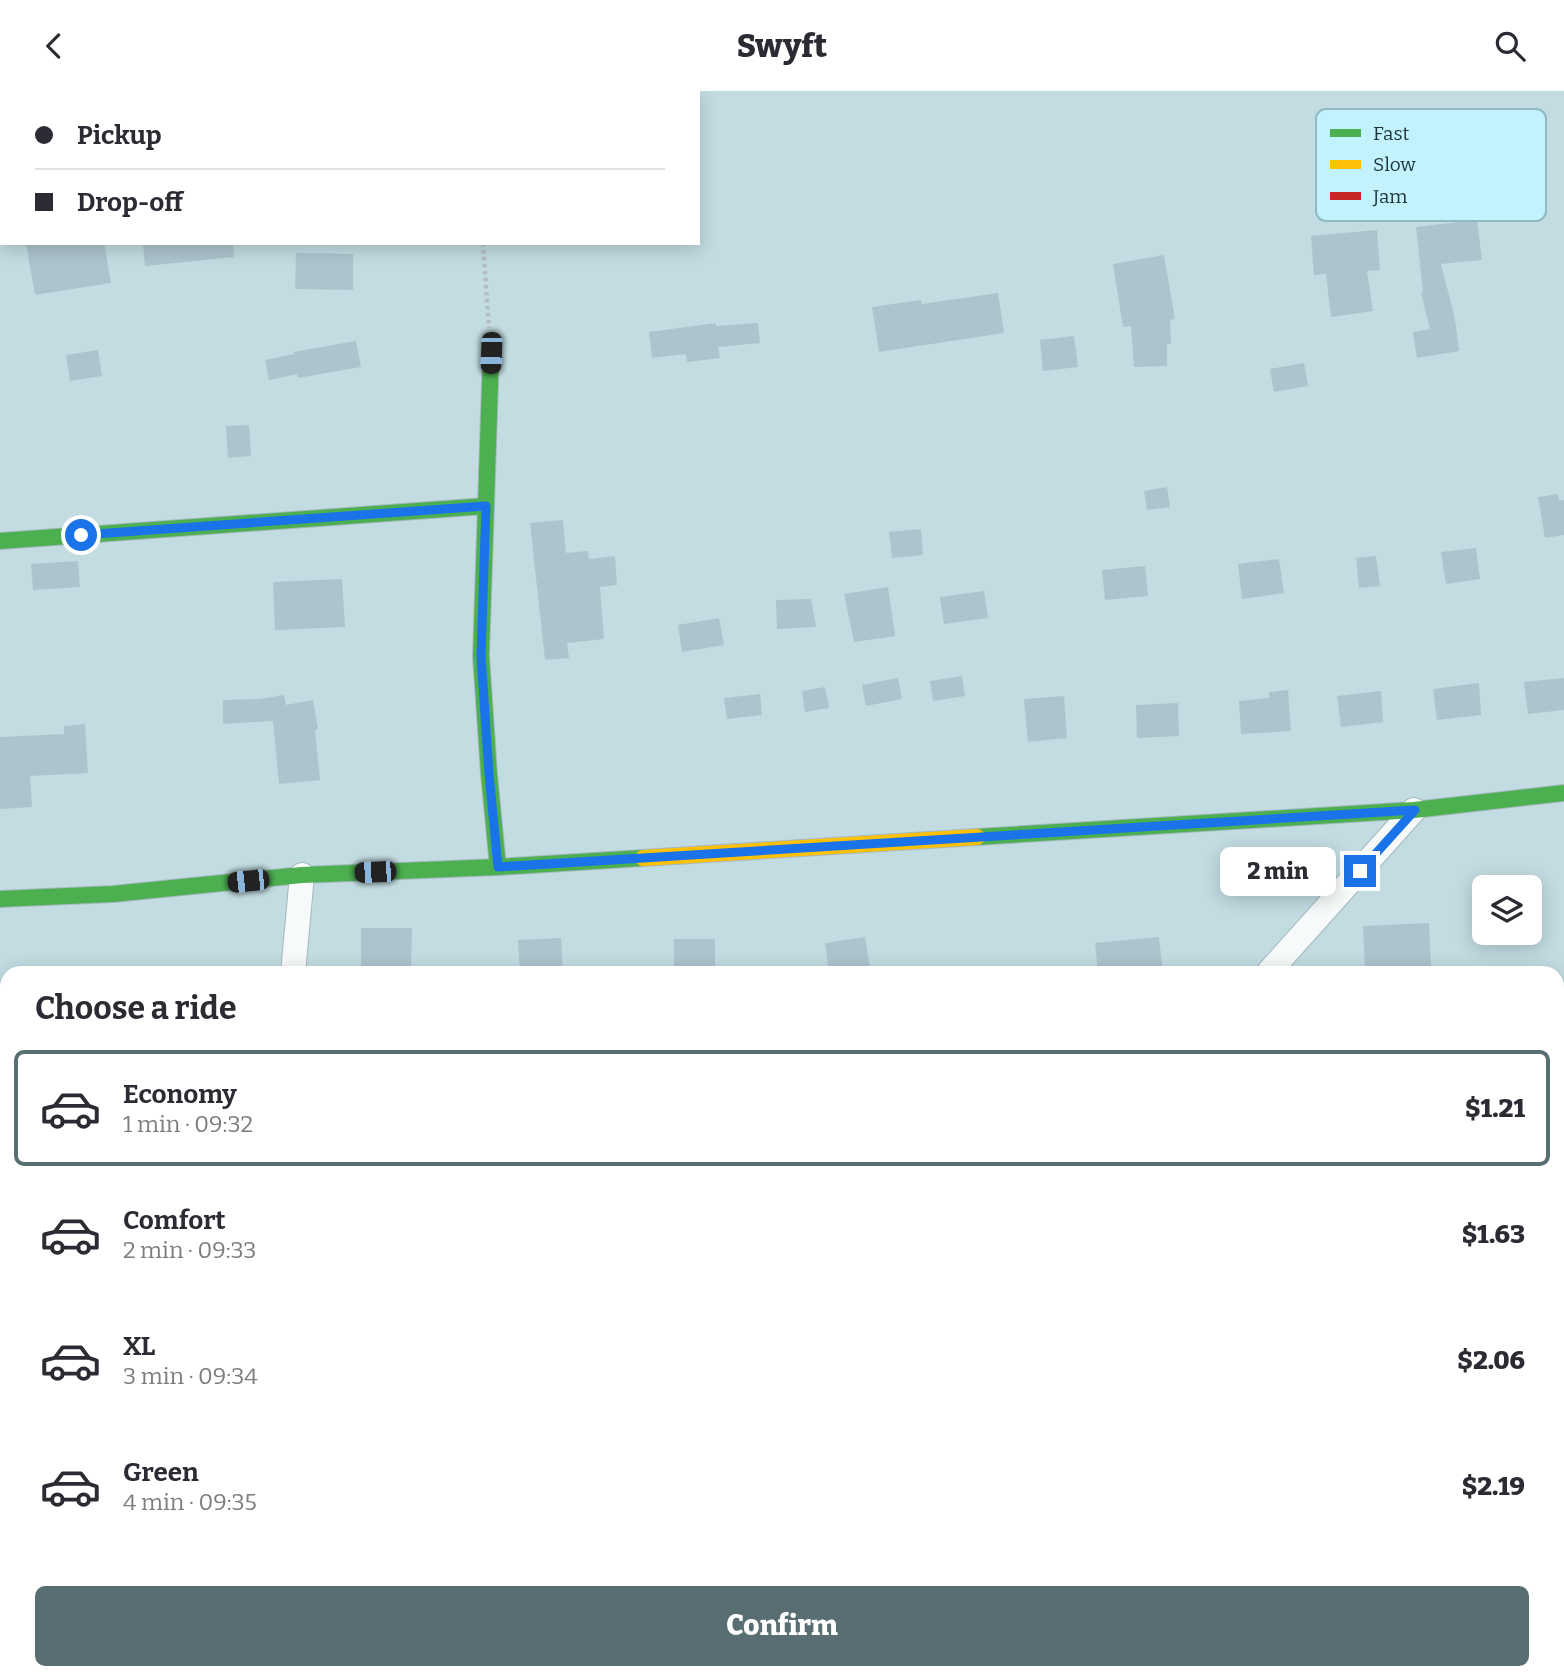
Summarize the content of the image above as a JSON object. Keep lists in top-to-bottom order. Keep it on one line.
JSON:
{"legend":["Fast","Slow","Jam"],"page":{"header":"Swyft","banner":["Pickup","Drop-off"],"bubble":"2 min","heading":"Choose a ride","list":[{"name":"Economy","note":"1 min · 09:32","value":"$1.21"},{"name":"Comfort","note":"2 min · 09:33","value":"$1.63"},{"name":"XL","note":"3 min · 09:34","value":"$2.06"},{"name":"Green","note":"4 min · 09:35","value":"$2.19"}],"buttons":"Confirm"}}
